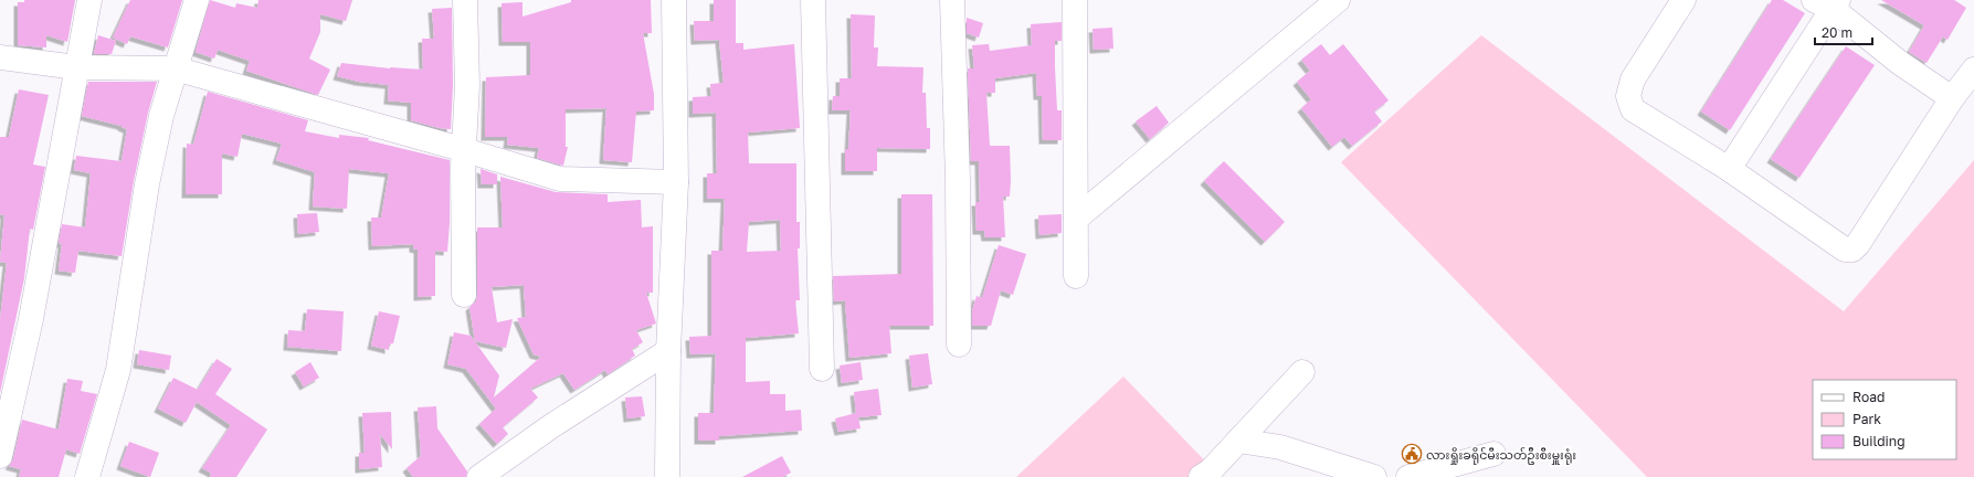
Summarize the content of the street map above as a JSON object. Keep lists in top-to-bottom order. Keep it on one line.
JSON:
{"places":{"public building":["လားရှိုးခရိုင်မီးသတ်ဦးစီးမှူးရုံး"]},"legend":["Road","Park","Building"],"scale_bar":"20 m"}
